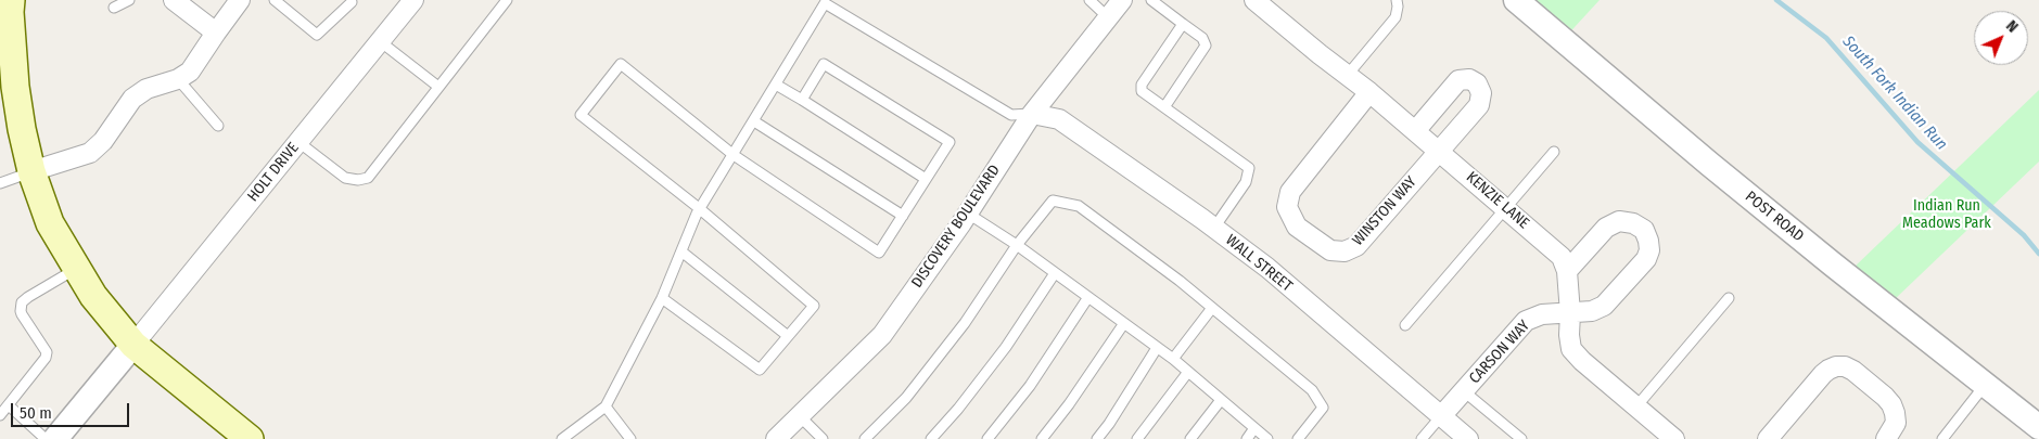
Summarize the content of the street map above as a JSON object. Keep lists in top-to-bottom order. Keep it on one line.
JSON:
{"streets":{"street":["HOLT DRIVE","KENZIE LANE","WINSTON WAY","POST ROAD","DISCOVERY BOULEVARD","WALL STREET","CARSON WAY"]},"crossings":[["KENZIE LANE","WINSTON WAY"],["KENZIE LANE","CARSON WAY"],["DISCOVERY BOULEVARD","WALL STREET"],["WALL STREET","CARSON WAY"]],"water":["South Fork Indian Run"],"parks":["Indian Run Meadows Park"],"scale_bar":"50 m","north":"top right"}
